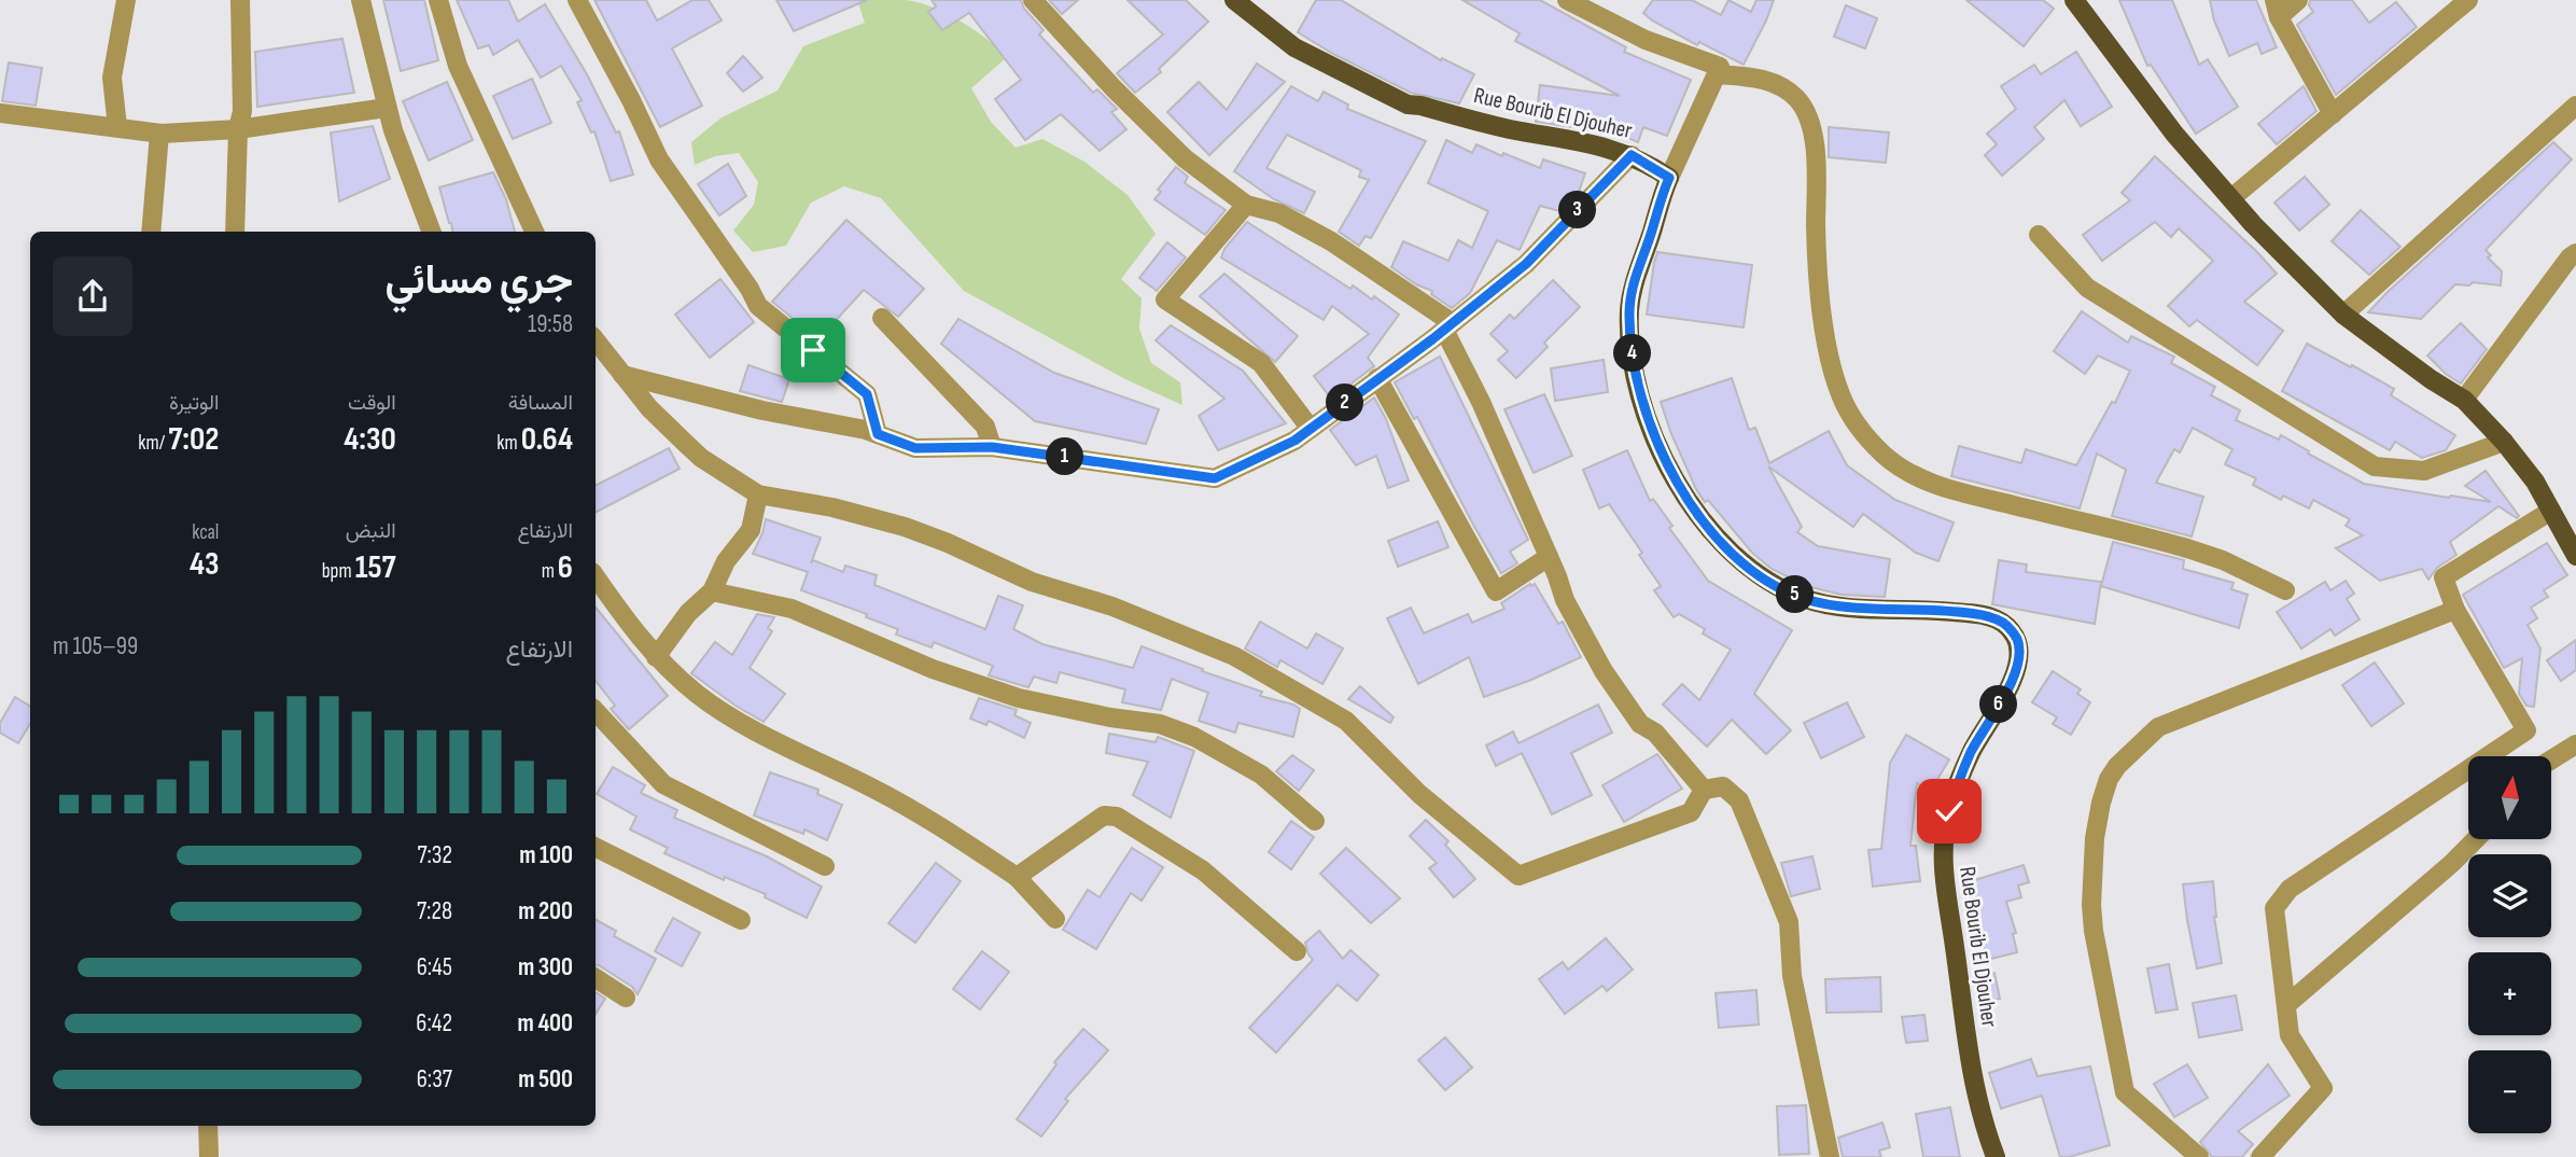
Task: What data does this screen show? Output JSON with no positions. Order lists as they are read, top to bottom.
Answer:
{
  "streets": {
    "main road": ["Rue Bourib El Djouher"]
  },
  "north": "top",
  "page": {
    "pins": [
      "3",
      "4",
      "2",
      "1",
      "5",
      "6"
    ],
    "heading": ["جري مسائي", "19:58"],
    "stats": [
      ["المسافة", "0.64 km"],
      ["الوقت", "4:30"],
      ["الوتيرة", "7:02 /km"],
      ["الارتفاع", "6 m"],
      ["النبض", "157 bpm"],
      ["kcal", "43"]
    ],
    "chart": ["الارتفاع", "99–105 m"],
    "map_buttons": ["+", "−"],
    "list": [
      {
        "name": "100 m",
        "note": "7:32"
      },
      {
        "name": "200 m",
        "note": "7:28"
      },
      {
        "name": "300 m",
        "note": "6:45"
      },
      {
        "name": "400 m",
        "note": "6:42"
      },
      {
        "name": "500 m",
        "note": "6:37"
      }
    ]
  }
}
